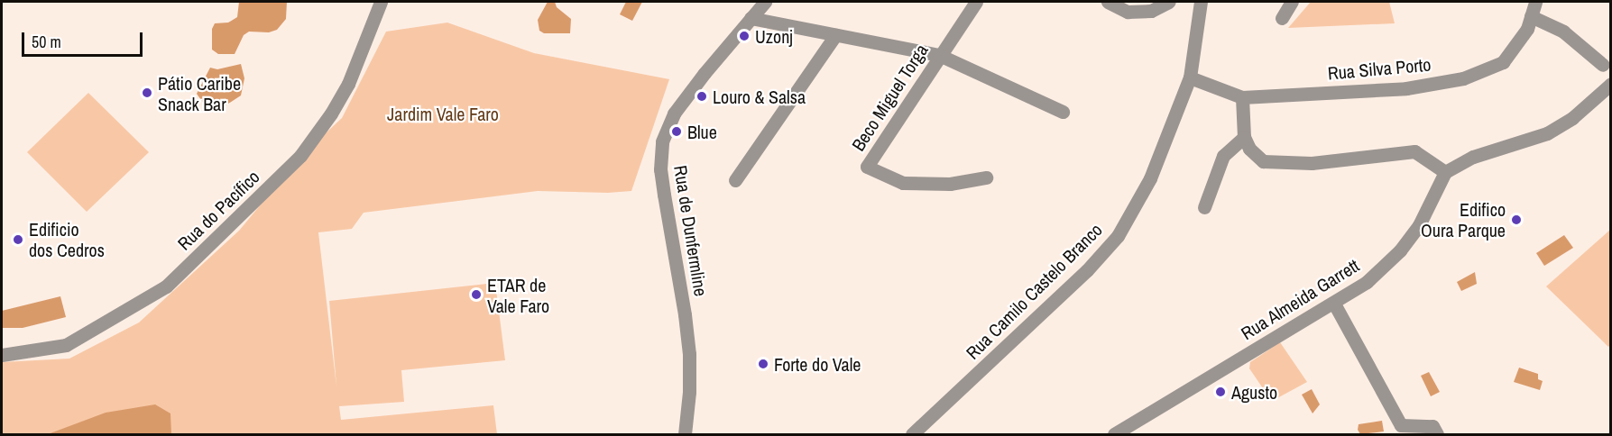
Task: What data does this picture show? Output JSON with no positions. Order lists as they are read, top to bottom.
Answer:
{
  "streets": {
    "street": [
      "Rua Silva Porto",
      "Beco Miguel Torga",
      "Rua do Pacífico",
      "Rua de Dunfermline",
      "Rua Camilo Castelo Branco",
      "Rua Almeida Garrett"
    ]
  },
  "crossings": [
    ["Rua Silva Porto", "Rua Camilo Castelo Branco"]
  ],
  "parks": ["Jardim Vale Faro"],
  "places": [
    "Uzonj",
    "Pátio Caribe Snack Bar",
    "Louro & Salsa",
    "Blue",
    "Edifico Oura Parque",
    "Edificio dos Cedros",
    "ETAR de Vale Faro",
    "Forte do Vale",
    "Agusto"
  ],
  "scale_bar": "50 m"
}
